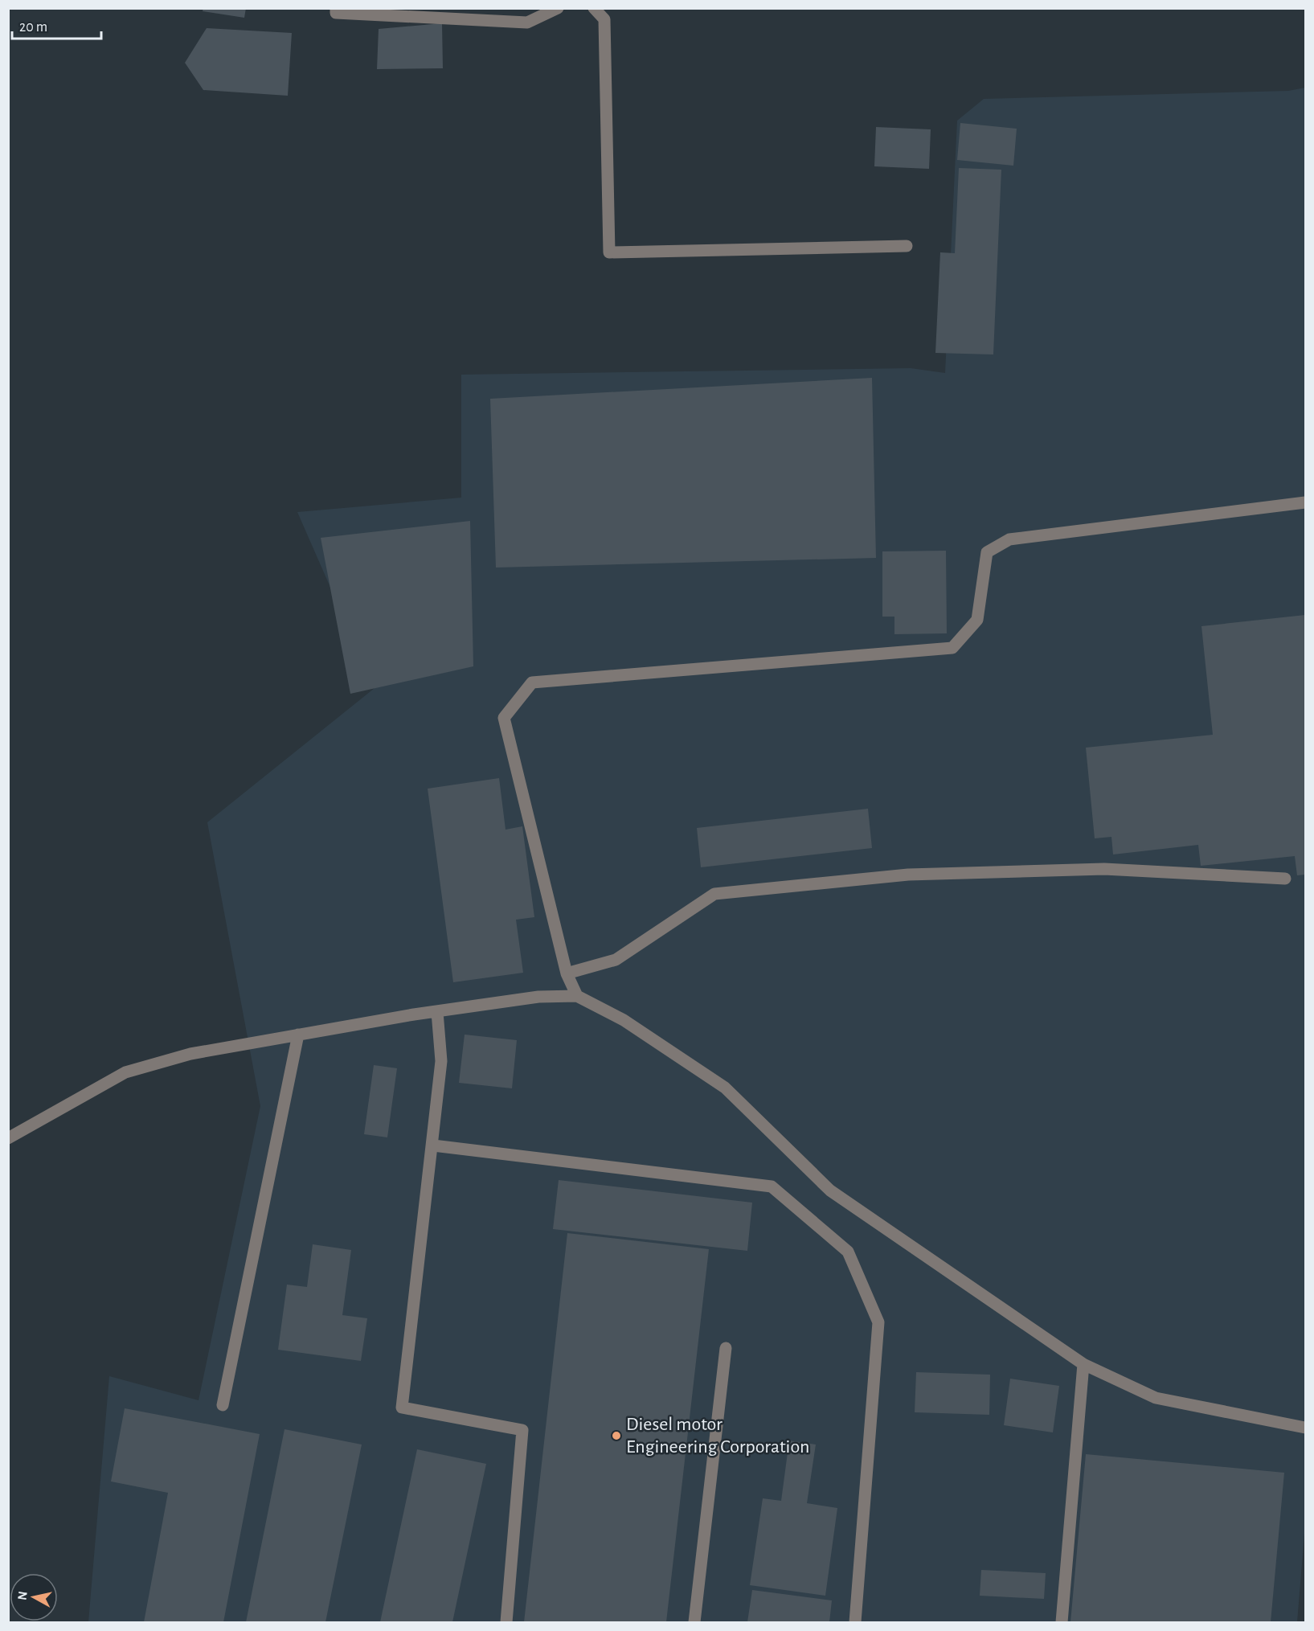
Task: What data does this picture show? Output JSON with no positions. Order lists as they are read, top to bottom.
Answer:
{
  "places": ["Diesel motor Engineering Corporation"],
  "scale_bar": "20 m",
  "north": "left"
}
